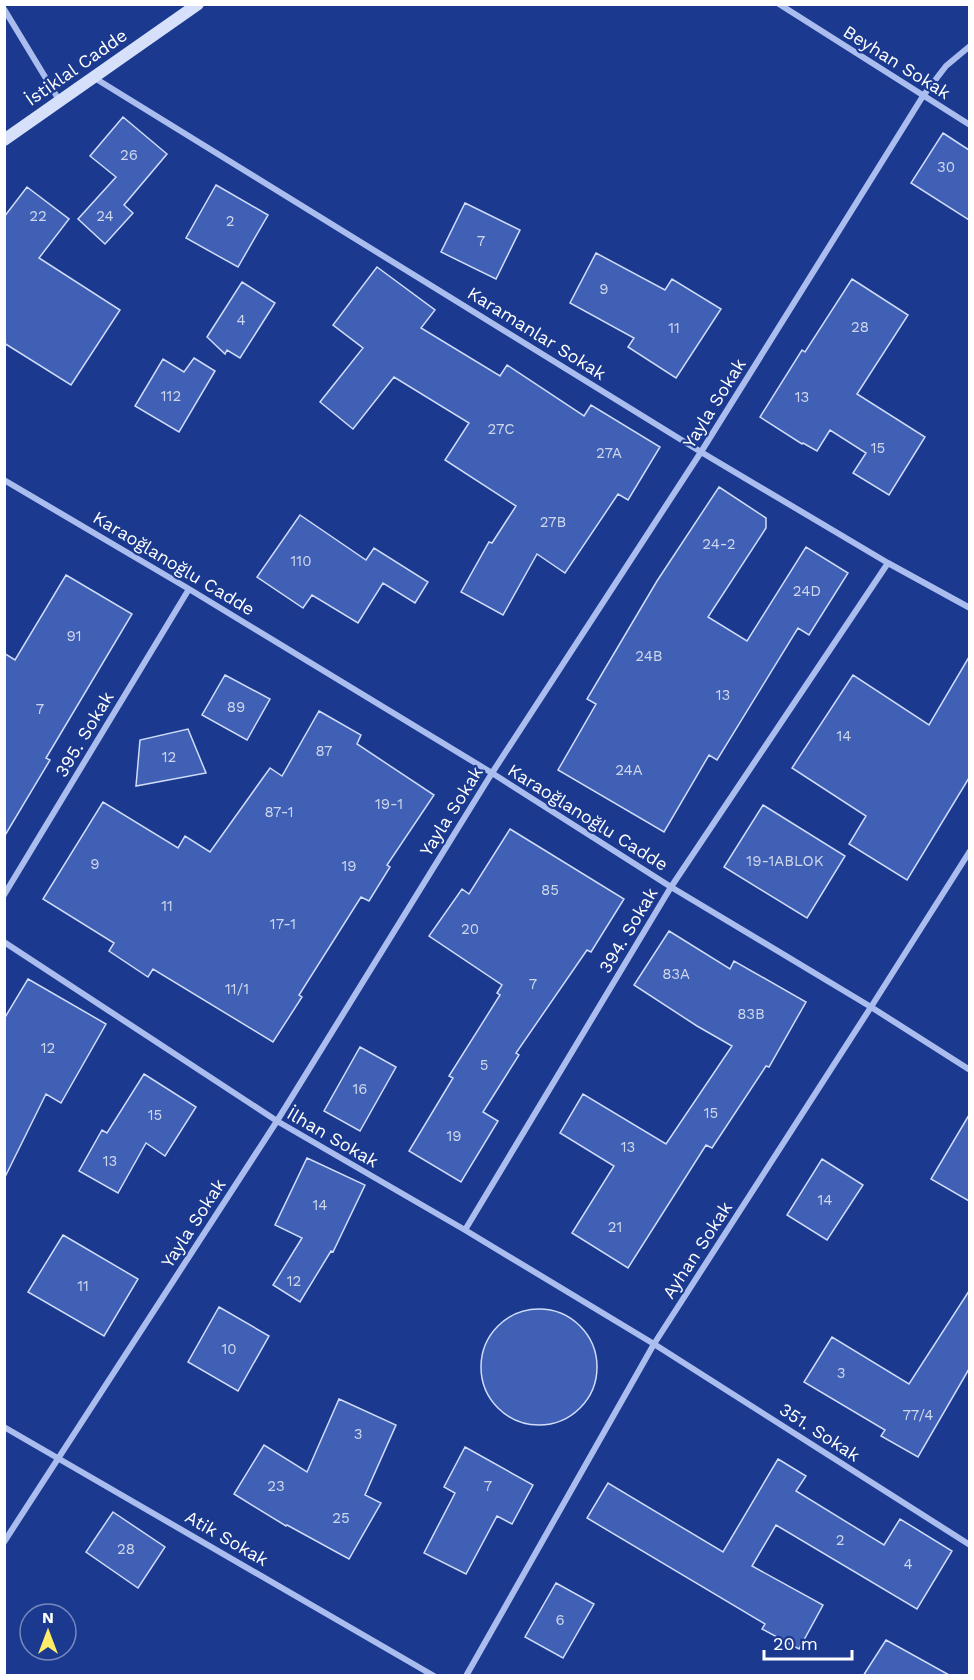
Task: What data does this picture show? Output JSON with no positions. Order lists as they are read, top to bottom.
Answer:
{
  "streets": {
    "street": [
      "Beyhan Sokak",
      "İstiklal Cadde",
      "Karamanlar Sokak",
      "Yayla Sokak",
      "Karaoğlanoğlu Cadde",
      "395. Sokak",
      "394. Sokak",
      "İlhan Sokak",
      "Ayhan Sokak",
      "351. Sokak",
      "Atik Sokak"
    ]
  },
  "crossings": [
    ["Beyhan Sokak", "Yayla Sokak"],
    ["İstiklal Cadde", "Karamanlar Sokak"],
    ["Karamanlar Sokak", "Yayla Sokak"],
    ["Karamanlar Sokak", "394. Sokak"],
    ["Yayla Sokak", "Karaoğlanoğlu Cadde"],
    ["Yayla Sokak", "İlhan Sokak"],
    ["Yayla Sokak", "Atik Sokak"],
    ["Karaoğlanoğlu Cadde", "395. Sokak"],
    ["Karaoğlanoğlu Cadde", "394. Sokak"],
    ["Karaoğlanoğlu Cadde", "Ayhan Sokak"],
    ["394. Sokak", "İlhan Sokak"],
    ["İlhan Sokak", "Ayhan Sokak"],
    ["İlhan Sokak", "351. Sokak"],
    ["Ayhan Sokak", "351. Sokak"]
  ],
  "house_numbers": [
    "26",
    "30",
    "22",
    "24",
    "2",
    "7",
    "9",
    "4",
    "28",
    "11",
    "112",
    "13",
    "27C",
    "15",
    "27A",
    "27B",
    "24-2",
    "110",
    "24D",
    "91",
    "24B",
    "13",
    "89",
    "7",
    "14",
    "87",
    "12",
    "24A",
    "19-1",
    "87-1",
    "19-1ABLOK",
    "9",
    "19",
    "85",
    "11",
    "17-1",
    "20",
    "83A",
    "7",
    "11/1",
    "83B",
    "12",
    "5",
    "16",
    "15",
    "15",
    "19",
    "13",
    "13",
    "14",
    "14",
    "21",
    "12",
    "11",
    "10",
    "3",
    "77/4",
    "3",
    "23",
    "7",
    "25",
    "2",
    "28",
    "4",
    "6"
  ],
  "scale_bar": "20 m",
  "north": "top"
}
